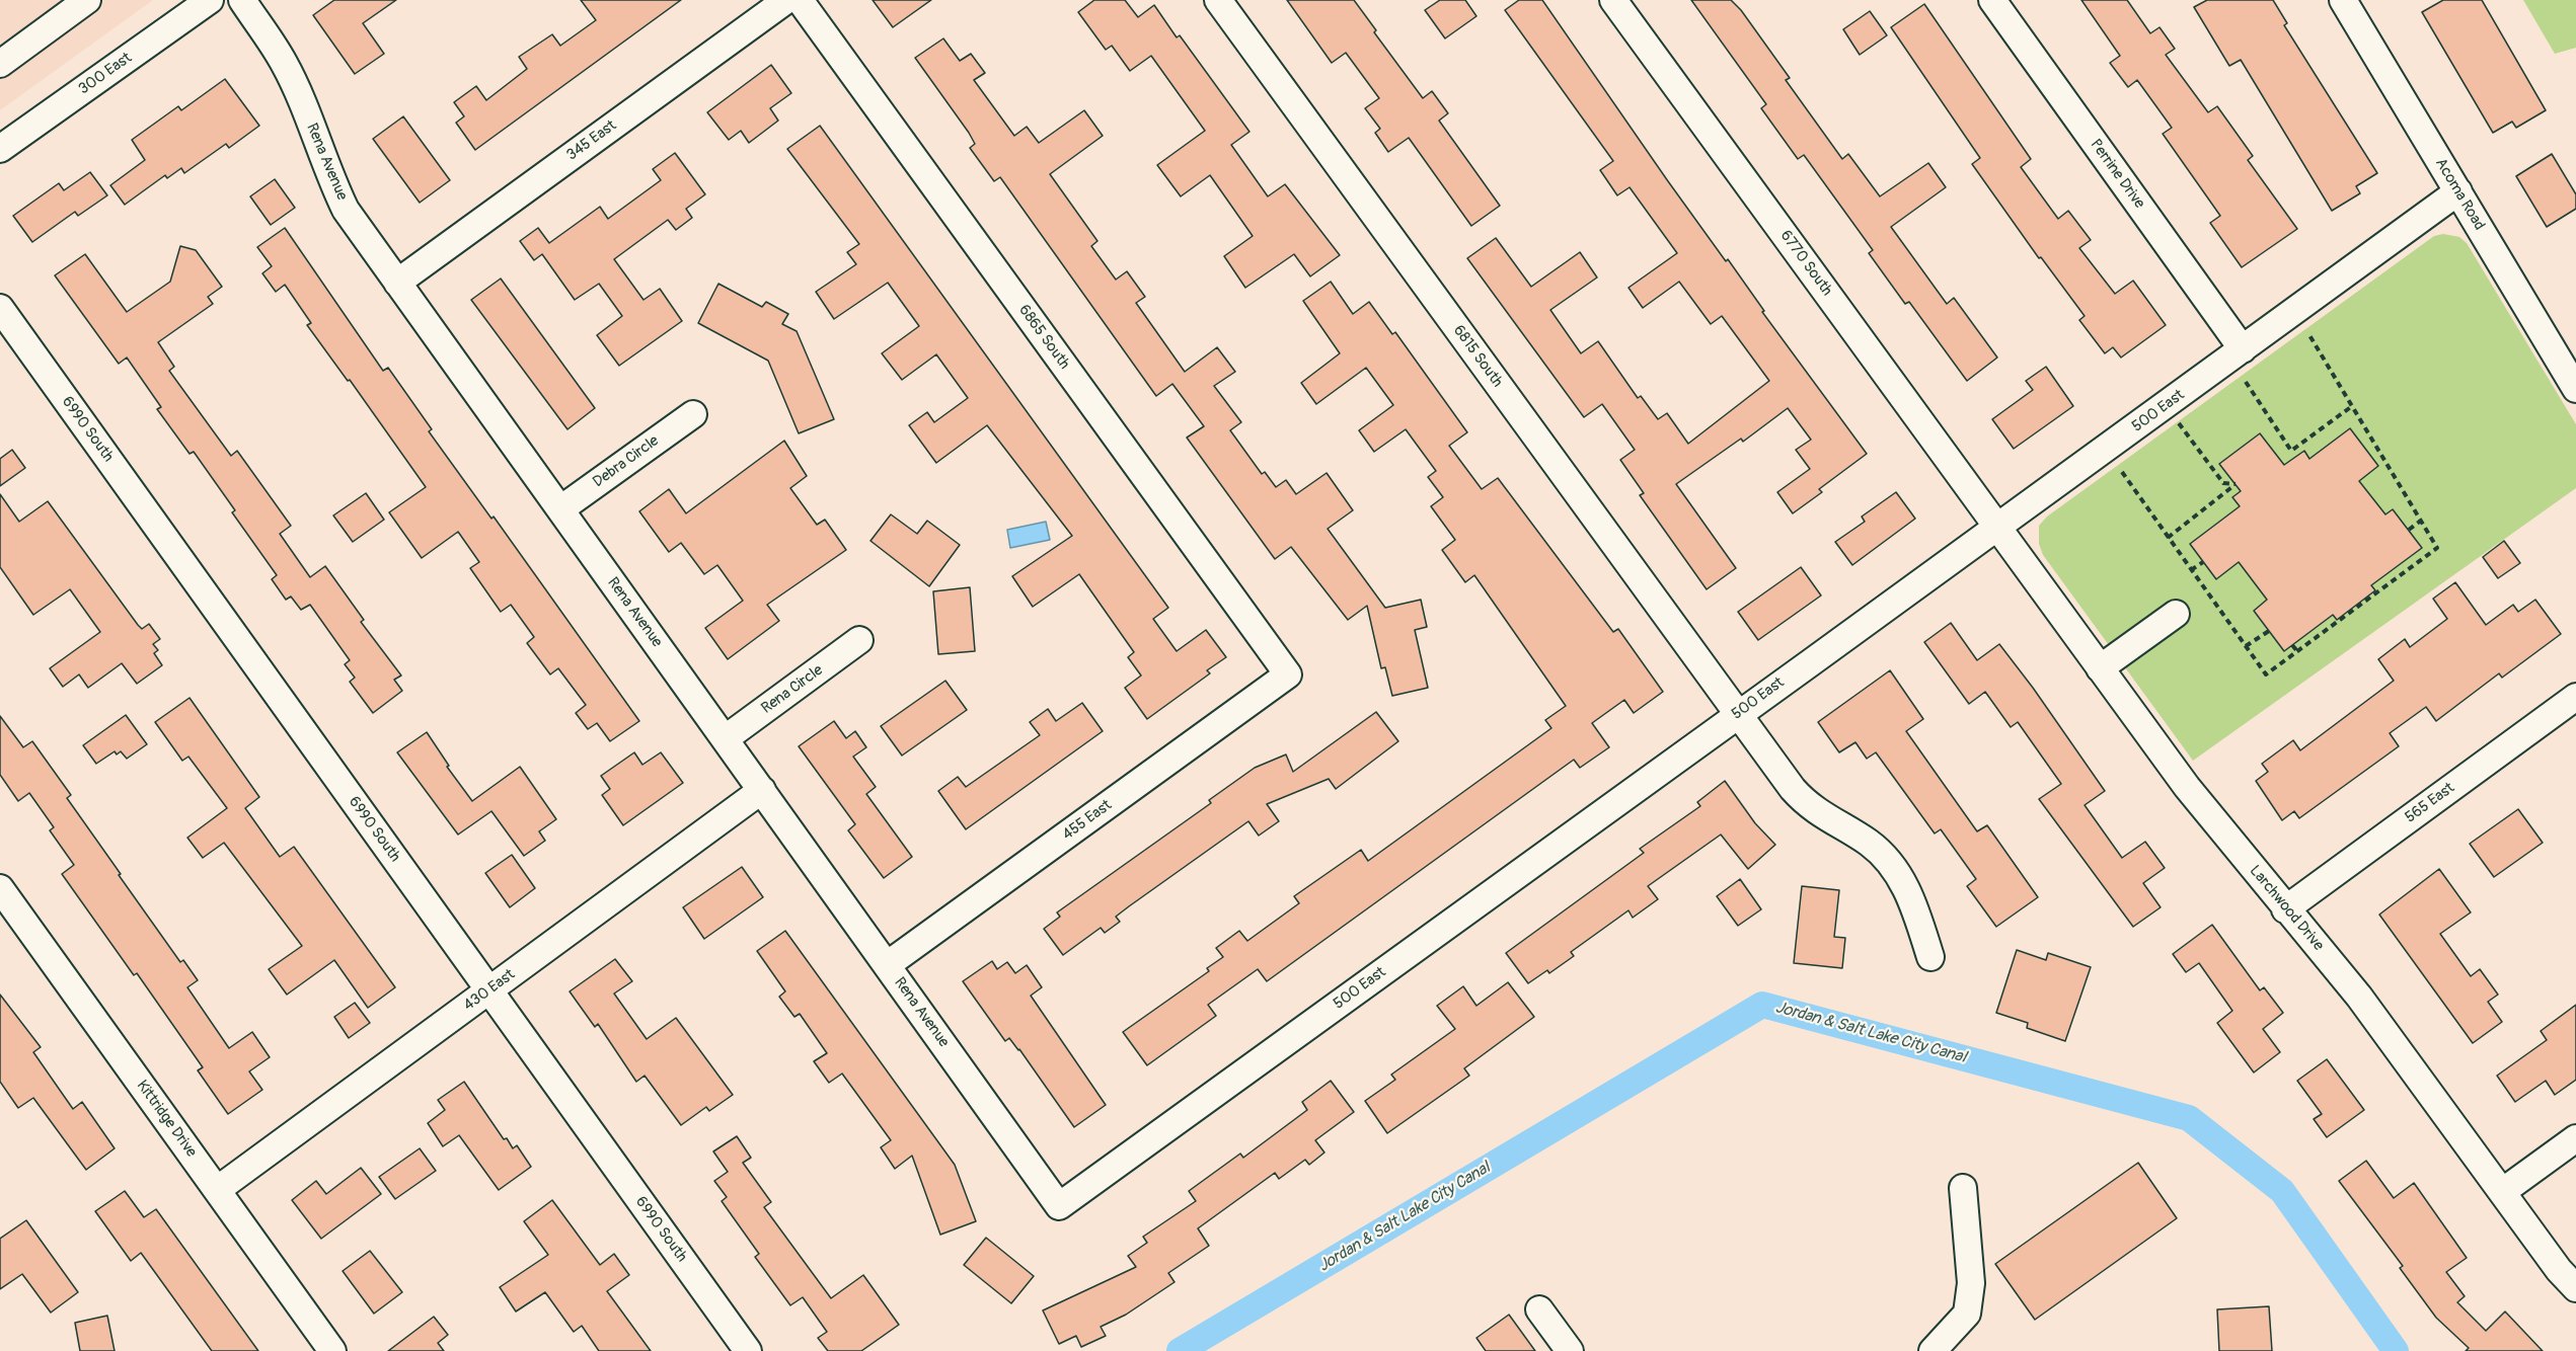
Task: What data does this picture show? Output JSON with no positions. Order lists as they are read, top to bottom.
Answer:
{
  "streets": {
    "street": [
      "300 East",
      "345 East",
      "Rena Avenue",
      "Perrine Drive",
      "Acoma Road",
      "6770 South",
      "6865 South",
      "6815 South",
      "500 East",
      "6990 South",
      "Debra Circle",
      "Rena Circle",
      "565 East",
      "455 East",
      "Larchwood Drive",
      "430 East",
      "Kittridge Drive"
    ]
  },
  "crossings": [
    ["345 East", "Rena Avenue"],
    ["Rena Avenue", "500 East"],
    ["Rena Avenue", "Debra Circle"],
    ["Rena Avenue", "Rena Circle"],
    ["Rena Avenue", "455 East"],
    ["Rena Avenue", "430 East"],
    ["Perrine Drive", "500 East"],
    ["Acoma Road", "500 East"],
    ["6770 South", "500 East"],
    ["6770 South", "Larchwood Drive"],
    ["6865 South", "455 East"],
    ["6815 South", "500 East"],
    ["500 East", "Larchwood Drive"],
    ["6990 South", "430 East"],
    ["565 East", "Larchwood Drive"],
    ["430 East", "Kittridge Drive"]
  ],
  "water": ["Jordan & Salt Lake City Canal"]
}
